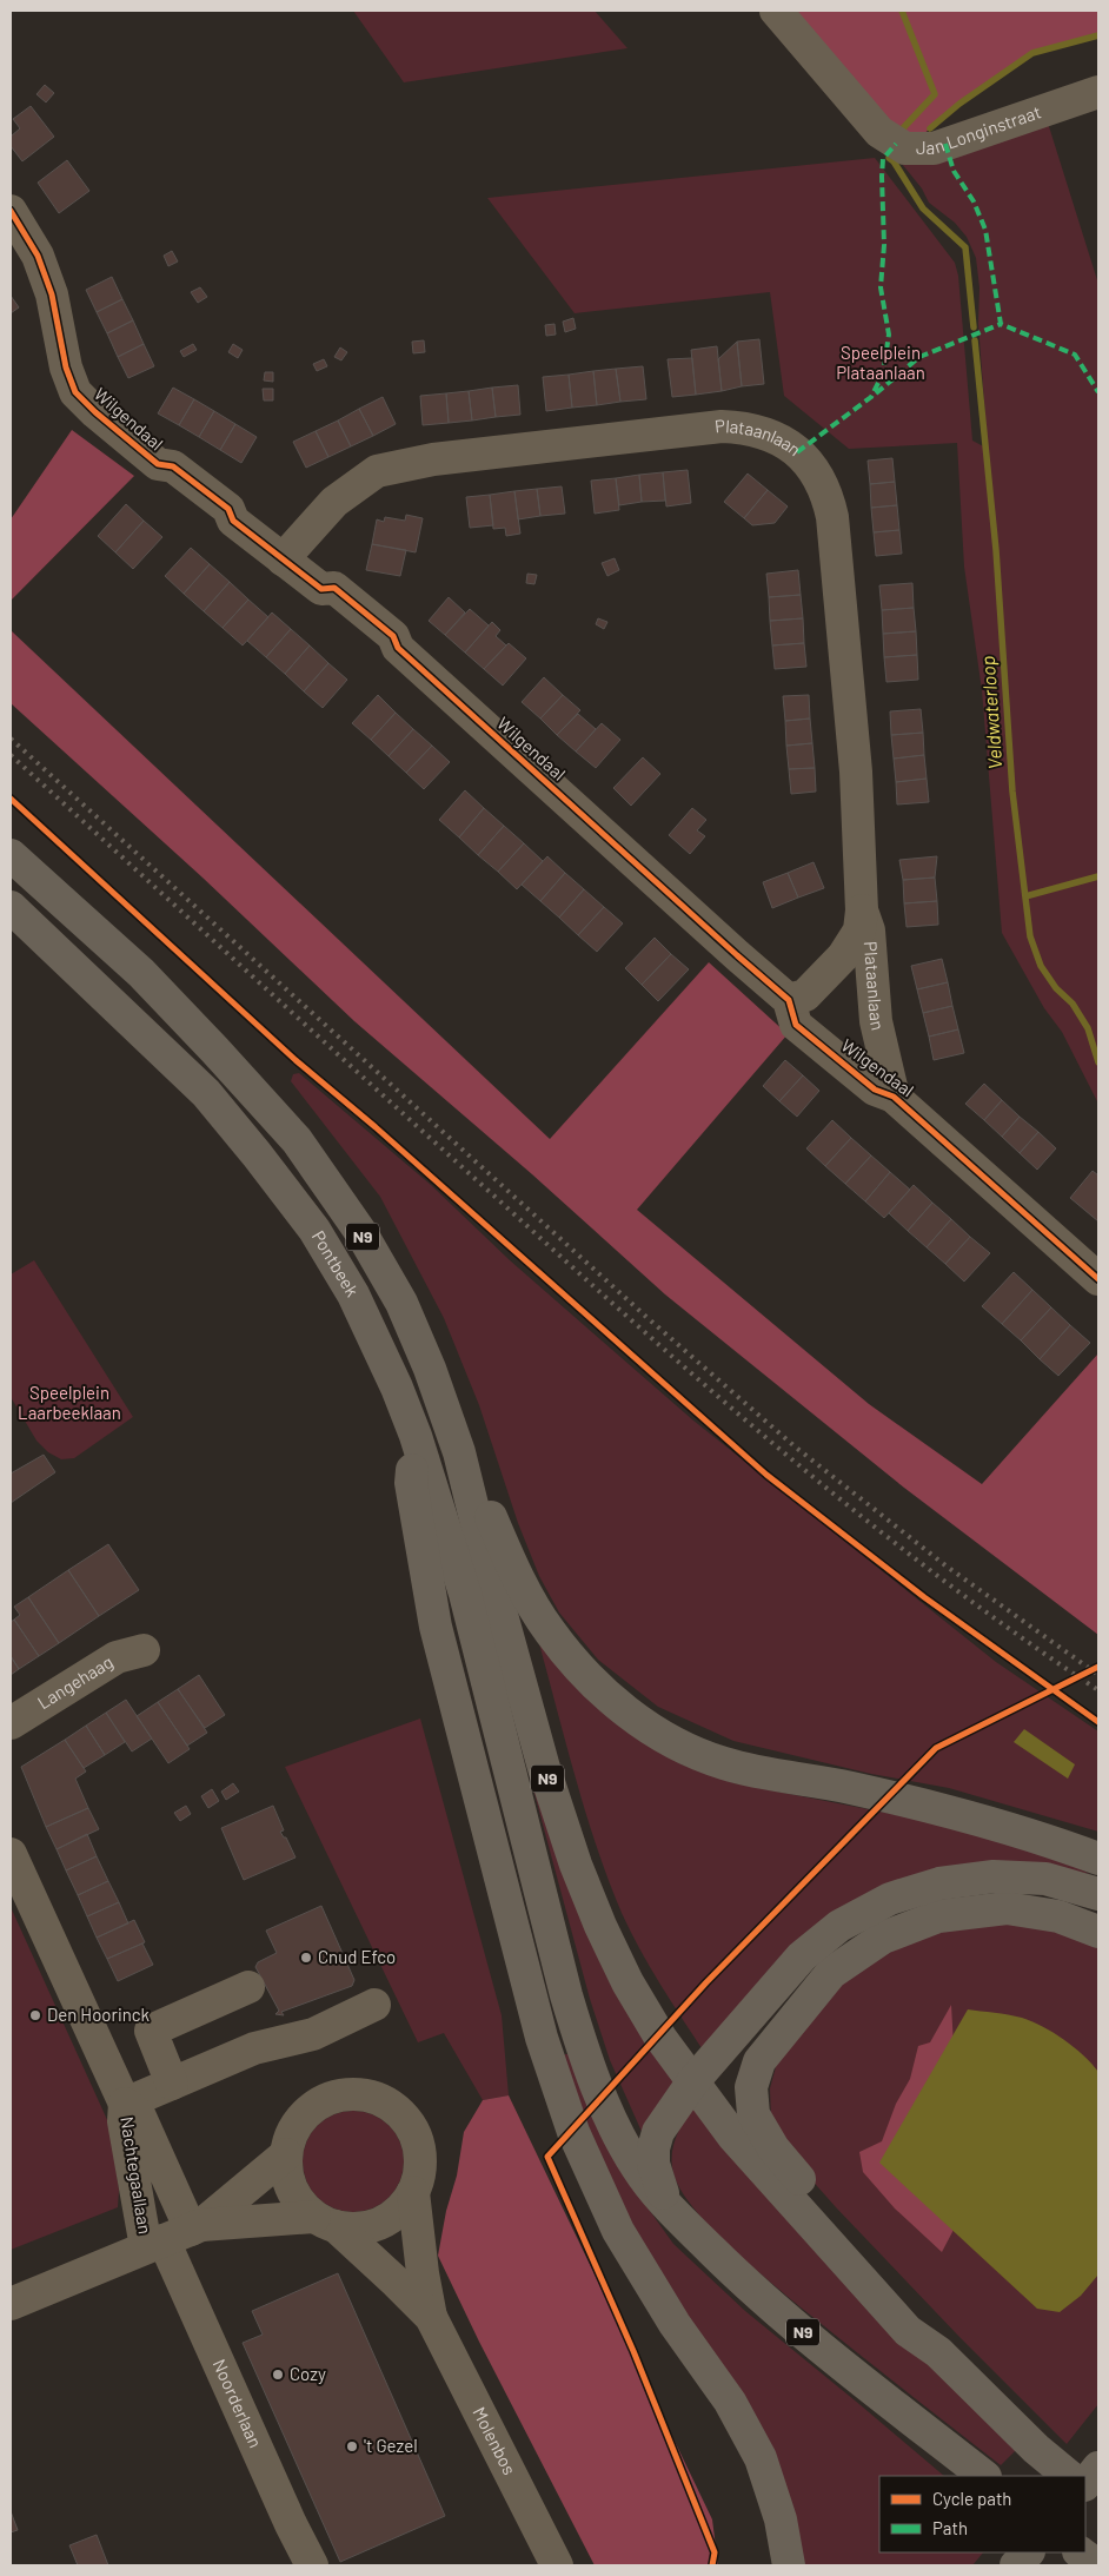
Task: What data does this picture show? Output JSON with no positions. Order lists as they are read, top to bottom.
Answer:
{
  "streets": {
    "highway": ["N9", "Pontbeek"],
    "street": [
      "Jan Longinstraat",
      "Wilgendaal",
      "Plataanlaan",
      "Langehaag",
      "Nachtegaallaan",
      "Noorderlaan",
      "Molenbos"
    ]
  },
  "crossings": [
    ["Wilgendaal", "Plataanlaan"],
    ["N9", "Pontbeek"],
    ["Nachtegaallaan", "Noorderlaan"],
    ["Nachtegaallaan", "Molenbos"],
    ["Noorderlaan", "Molenbos"]
  ],
  "water": ["Veldwaterloop"],
  "parks": ["Speelplein Plataanlaan", "Speelplein Laarbeeklaan"],
  "places": [
    "Cnud Efco",
    "Den Hoorinck",
    "Cozy",
    "'t Gezel"
  ],
  "legend": ["Cycle path", "Path"]
}
